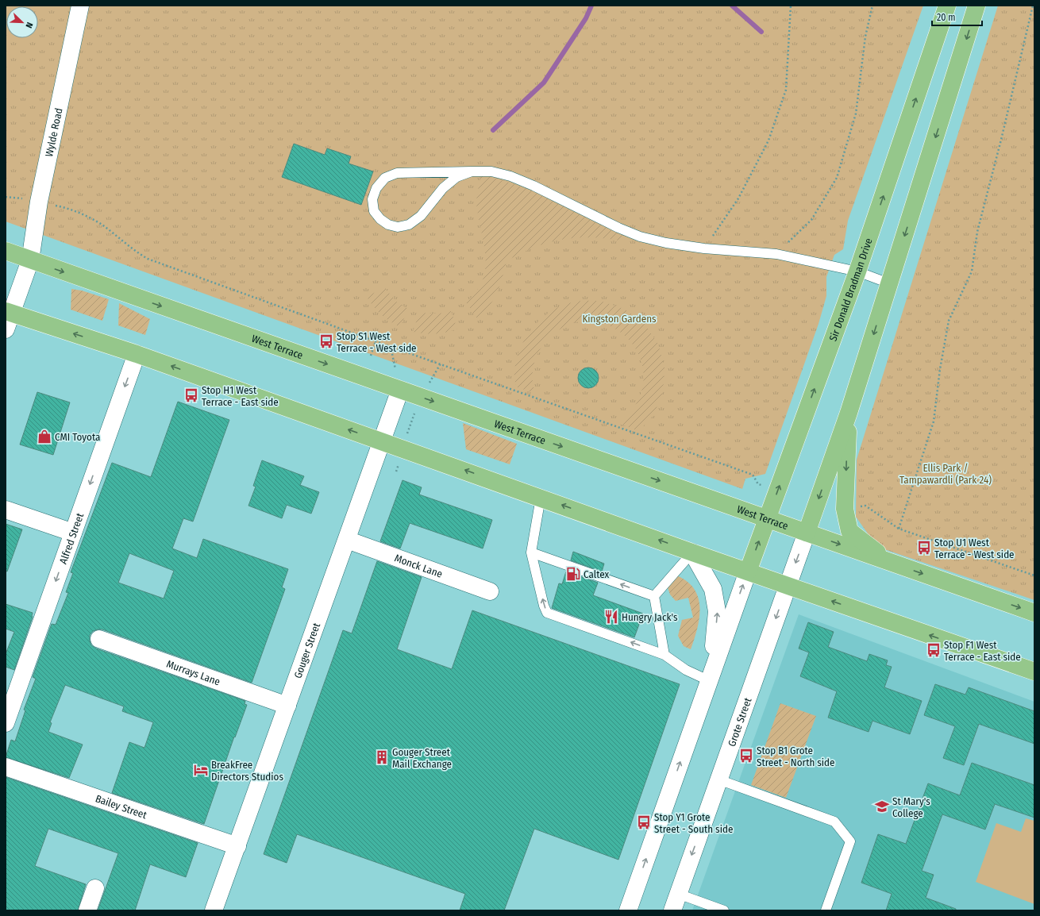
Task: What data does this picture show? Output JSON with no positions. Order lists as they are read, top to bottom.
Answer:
{
  "streets": {
    "main road": ["Sir Donald Bradman Drive", "West Terrace"],
    "street": [
      "Wylde Road",
      "Alfred Street",
      "Monck Lane",
      "Gouger Street",
      "Murrays Lane",
      "Grote Street",
      "Bailey Street"
    ]
  },
  "crossings": [
    ["Wylde Road", "West Terrace"],
    ["Sir Donald Bradman Drive", "West Terrace"],
    ["West Terrace", "Gouger Street"],
    ["West Terrace", "Grote Street"],
    ["Monck Lane", "Gouger Street"],
    ["Gouger Street", "Murrays Lane"],
    ["Gouger Street", "Bailey Street"]
  ],
  "one_way": ["Alfred Street"],
  "parks": ["Kingston Gardens", "Ellis Park / Tampawardli (Park 24)"],
  "places": {
    "bus stop": [
      "Stop S1 West Terrace - West side",
      "Stop H1 West Terrace - East side",
      "Stop U1 West Terrace - West side",
      "Stop F1 West Terrace - East side",
      "Stop B1 Grote Street - North side",
      "Stop Y1 Grote Street - South side"
    ],
    "shop": ["CMI Toyota"],
    "fuel station": ["Caltex"],
    "restaurant": ["Hungry Jack's"],
    "building": ["Gouger Street Mail Exchange"],
    "hotel": ["BreakFree Directors Studios"],
    "school or university": ["St Mary's College"]
  },
  "scale_bar": "20 m",
  "north": "bottom right"
}
